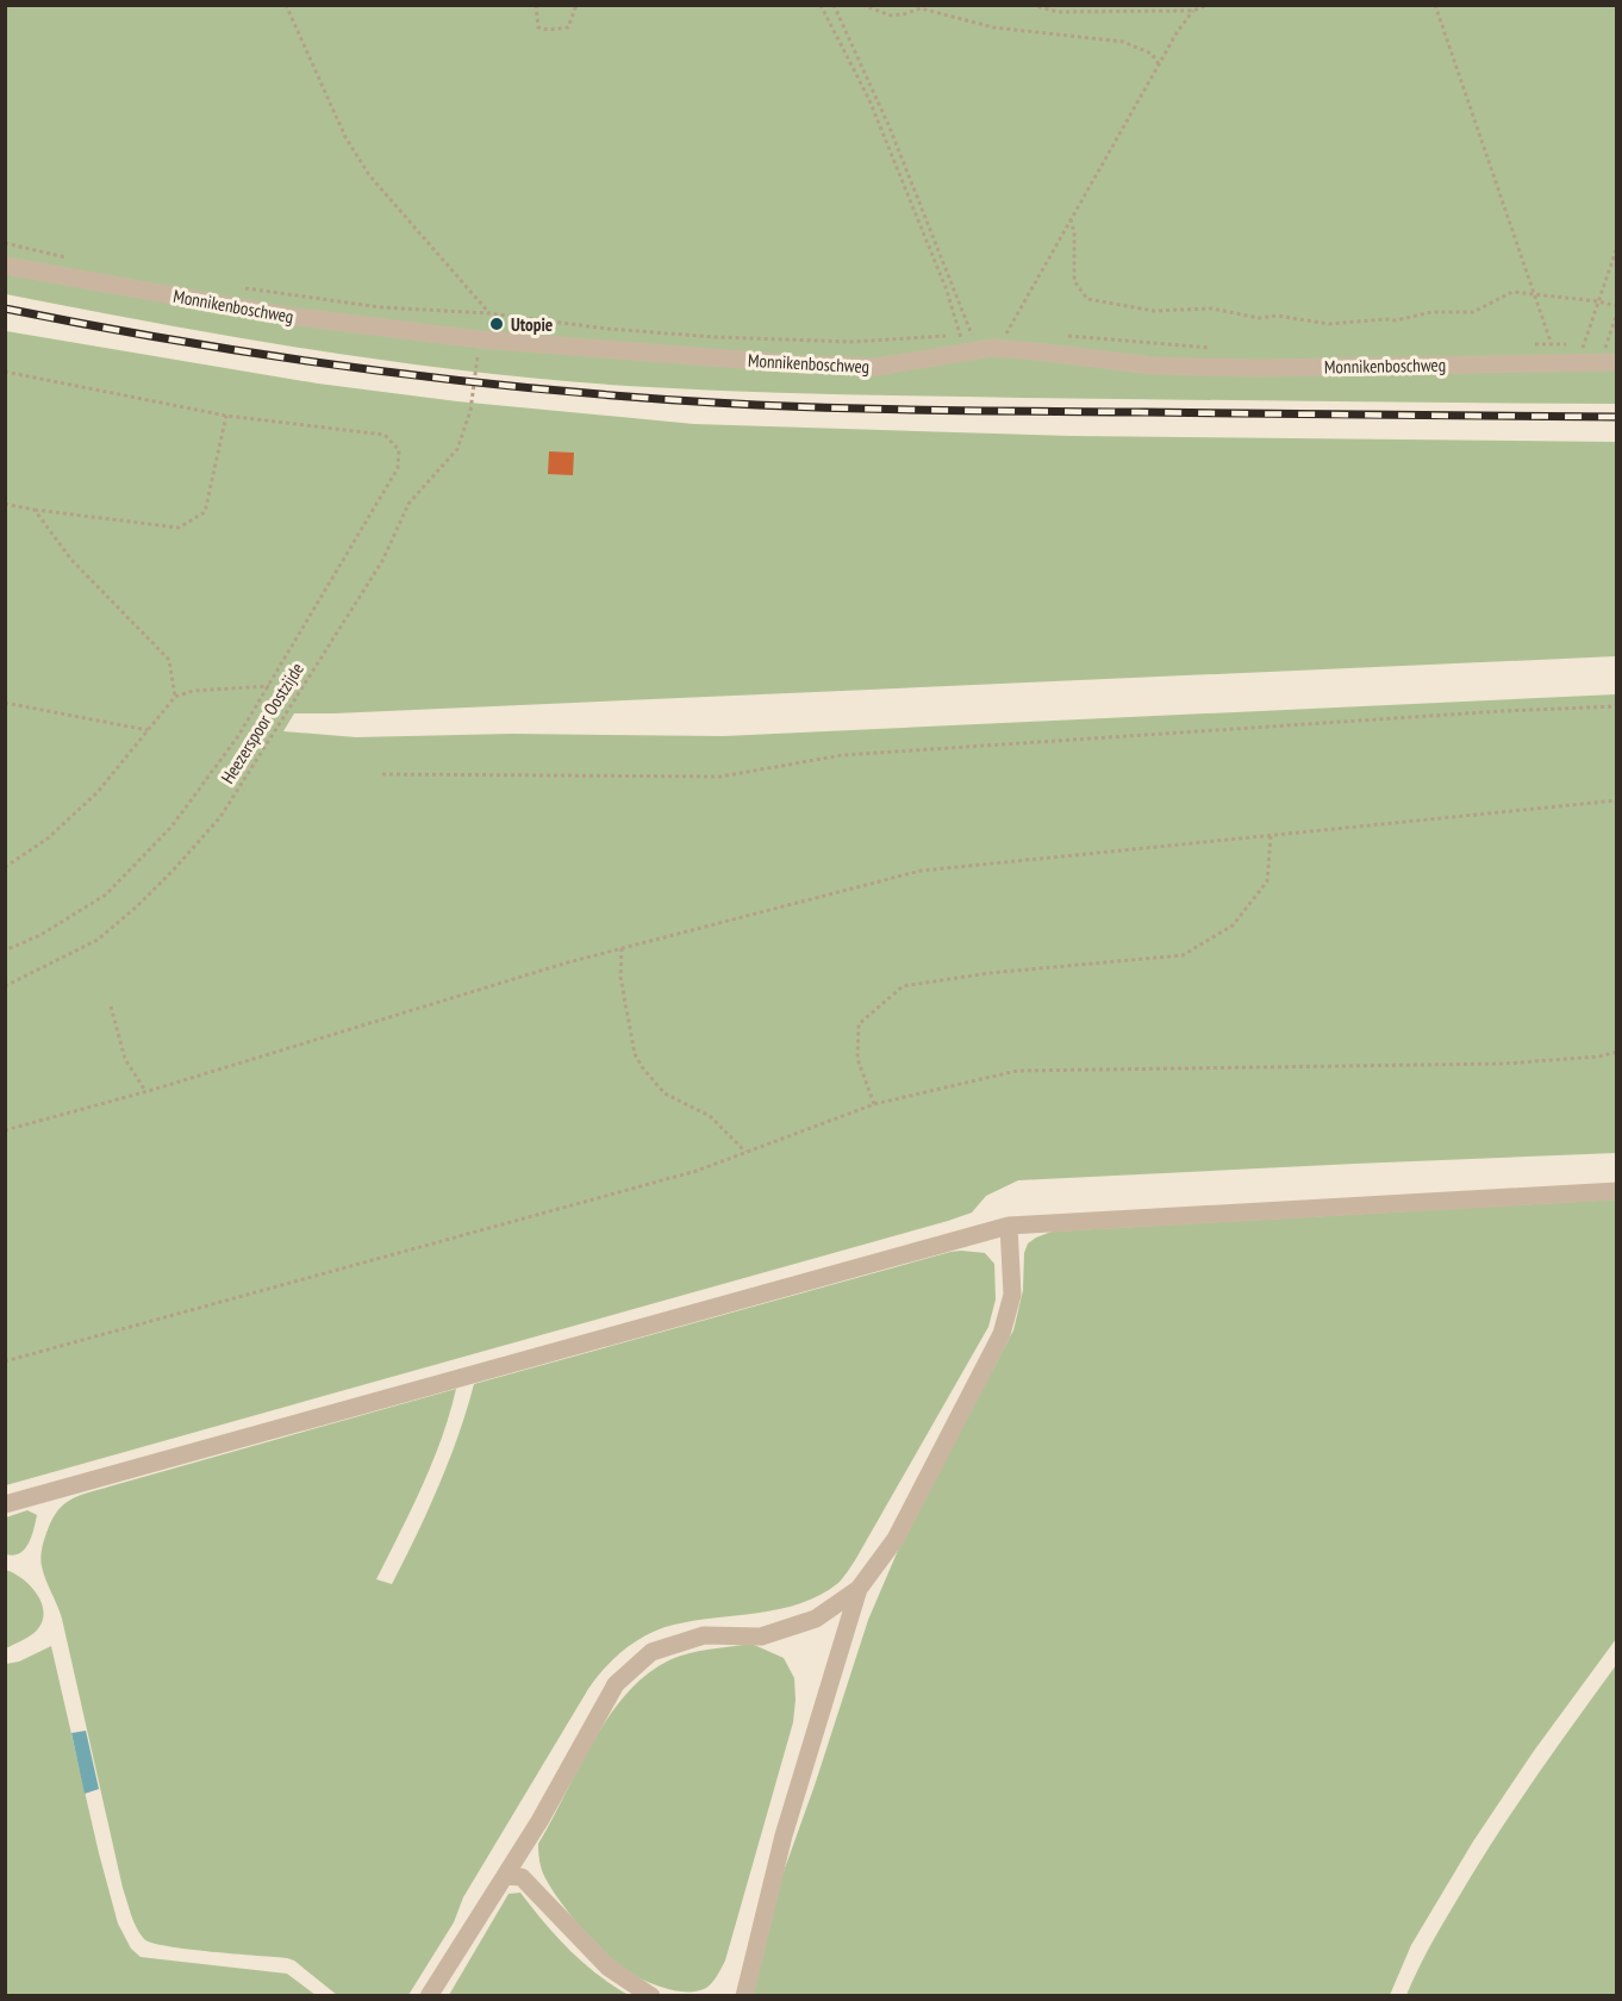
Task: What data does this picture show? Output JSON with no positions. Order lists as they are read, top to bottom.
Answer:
{
  "streets": {
    "street": ["Monnikenboschweg"],
    "path": ["Heezerspoor Oostzijde"]
  },
  "crossings": [
    ["Monnikenboschweg", "Heezerspoor Oostzijde"]
  ],
  "places": ["Utopie"]
}
